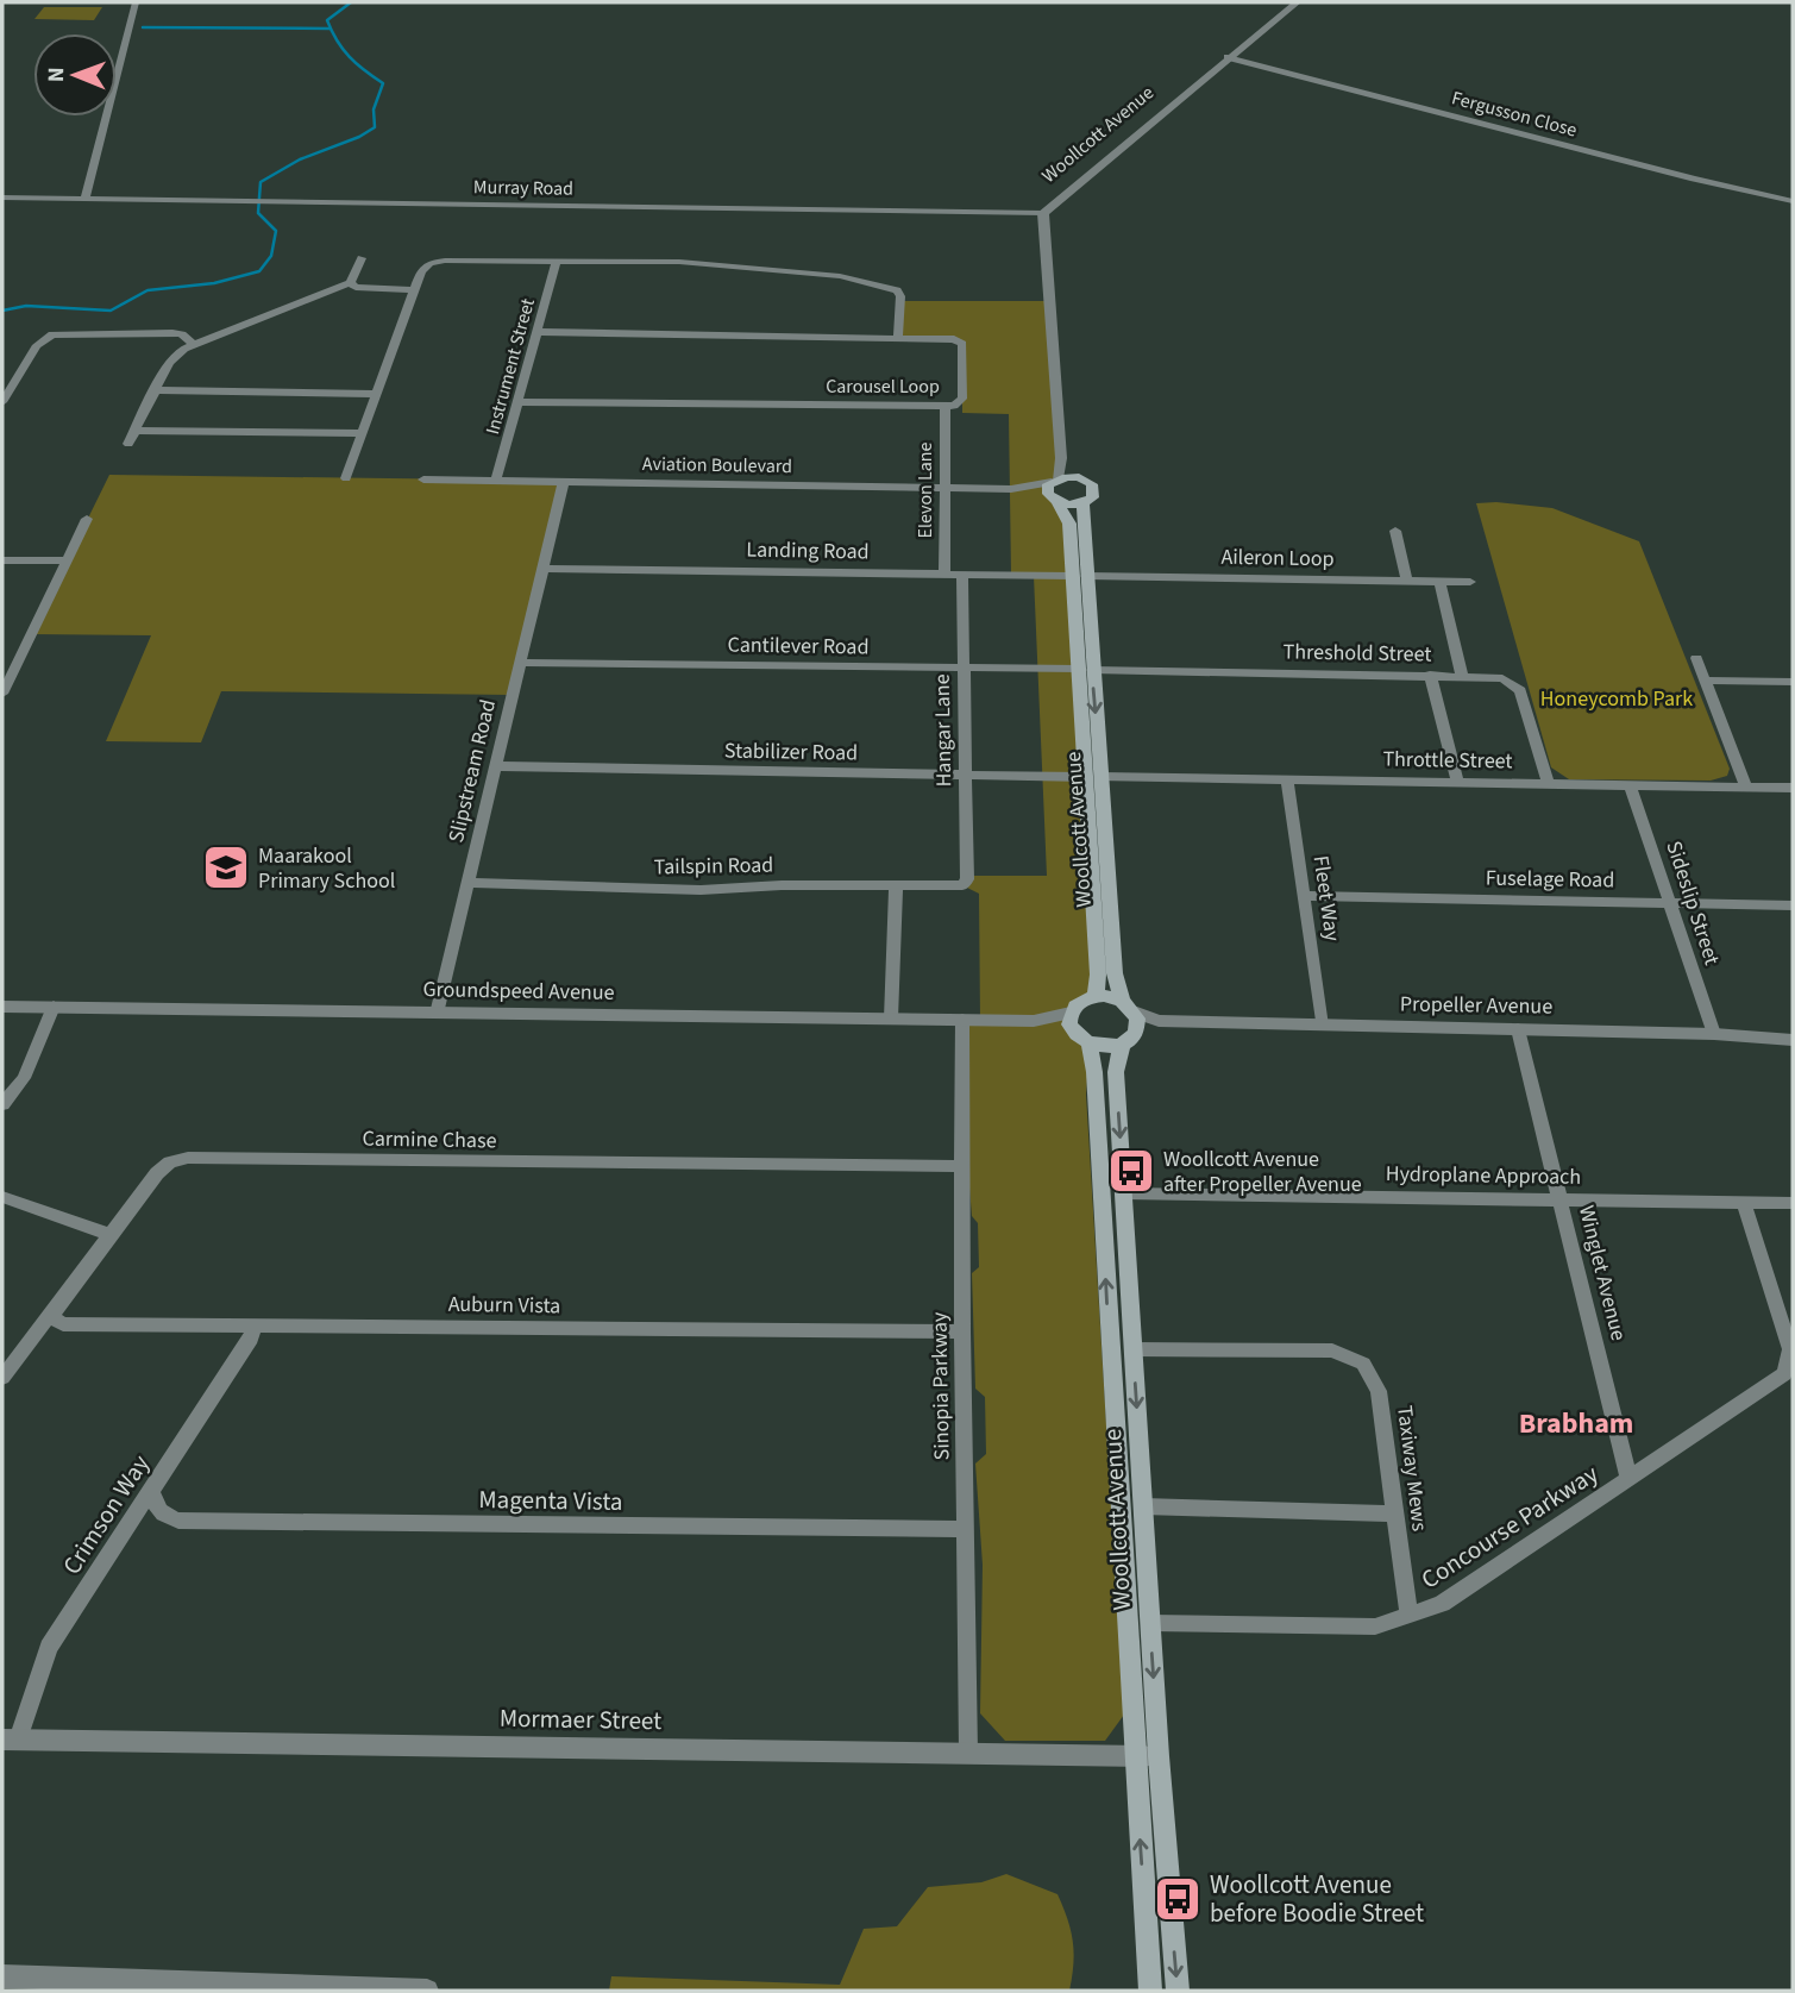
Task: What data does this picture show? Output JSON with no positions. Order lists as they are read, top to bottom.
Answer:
{
  "streets": {
    "main road": ["Woollcott Avenue"],
    "street": [
      "Fergusson Close",
      "Murray Road",
      "Instrument Street",
      "Carousel Loop",
      "Aviation Boulevard",
      "Elevon Lane",
      "Landing Road",
      "Aileron Loop",
      "Cantilever Road",
      "Threshold Street",
      "Hangar Lane",
      "Stabilizer Road",
      "Throttle Street",
      "Slipstream Road",
      "Tailspin Road",
      "Fuselage Road",
      "Fleet Way",
      "Sideslip Street",
      "Groundspeed Avenue",
      "Propeller Avenue",
      "Carmine Chase",
      "Hydroplane Approach",
      "Winglet Avenue",
      "Auburn Vista",
      "Sinopia Parkway",
      "Taxiway Mews",
      "Magenta Vista",
      "Crimson Way",
      "Concourse Parkway",
      "Mormaer Street"
    ]
  },
  "crossings": [
    ["Fergusson Close", "Woollcott Avenue"],
    ["Woollcott Avenue", "Murray Road"],
    ["Woollcott Avenue", "Aviation Boulevard"],
    ["Woollcott Avenue", "Landing Road"],
    ["Woollcott Avenue", "Aileron Loop"],
    ["Woollcott Avenue", "Cantilever Road"],
    ["Woollcott Avenue", "Threshold Street"],
    ["Woollcott Avenue", "Stabilizer Road"],
    ["Woollcott Avenue", "Throttle Street"],
    ["Woollcott Avenue", "Groundspeed Avenue"],
    ["Woollcott Avenue", "Propeller Avenue"],
    ["Woollcott Avenue", "Hydroplane Approach"],
    ["Woollcott Avenue", "Taxiway Mews"],
    ["Woollcott Avenue", "Concourse Parkway"],
    ["Woollcott Avenue", "Mormaer Street"],
    ["Instrument Street", "Carousel Loop"],
    ["Instrument Street", "Aviation Boulevard"],
    ["Carousel Loop", "Elevon Lane"],
    ["Aviation Boulevard", "Elevon Lane"],
    ["Aviation Boulevard", "Slipstream Road"],
    ["Elevon Lane", "Landing Road"],
    ["Landing Road", "Aileron Loop"],
    ["Landing Road", "Hangar Lane"],
    ["Landing Road", "Slipstream Road"],
    ["Cantilever Road", "Threshold Street"],
    ["Cantilever Road", "Hangar Lane"],
    ["Cantilever Road", "Slipstream Road"],
    ["Threshold Street", "Throttle Street"],
    ["Hangar Lane", "Stabilizer Road"],
    ["Hangar Lane", "Tailspin Road"],
    ["Stabilizer Road", "Throttle Street"],
    ["Stabilizer Road", "Slipstream Road"],
    ["Throttle Street", "Fleet Way"],
    ["Throttle Street", "Sideslip Street"],
    ["Slipstream Road", "Tailspin Road"],
    ["Slipstream Road", "Groundspeed Avenue"],
    ["Fuselage Road", "Fleet Way"],
    ["Fuselage Road", "Sideslip Street"],
    ["Fleet Way", "Propeller Avenue"],
    ["Sideslip Street", "Propeller Avenue"],
    ["Groundspeed Avenue", "Propeller Avenue"],
    ["Groundspeed Avenue", "Sinopia Parkway"],
    ["Propeller Avenue", "Winglet Avenue"],
    ["Carmine Chase", "Auburn Vista"],
    ["Carmine Chase", "Sinopia Parkway"],
    ["Hydroplane Approach", "Winglet Avenue"],
    ["Hydroplane Approach", "Concourse Parkway"],
    ["Winglet Avenue", "Concourse Parkway"],
    ["Auburn Vista", "Sinopia Parkway"],
    ["Auburn Vista", "Crimson Way"],
    ["Sinopia Parkway", "Magenta Vista"],
    ["Sinopia Parkway", "Mormaer Street"],
    ["Taxiway Mews", "Concourse Parkway"],
    ["Magenta Vista", "Crimson Way"],
    ["Crimson Way", "Mormaer Street"]
  ],
  "districts": ["Brabham"],
  "parks": ["Honeycomb Park"],
  "places": {
    "school or university": ["Maarakool Primary School"],
    "bus stop": ["Woollcott Avenue after Propeller Avenue", "Woollcott Avenue before Boodie Street"]
  },
  "north": "left"
}
